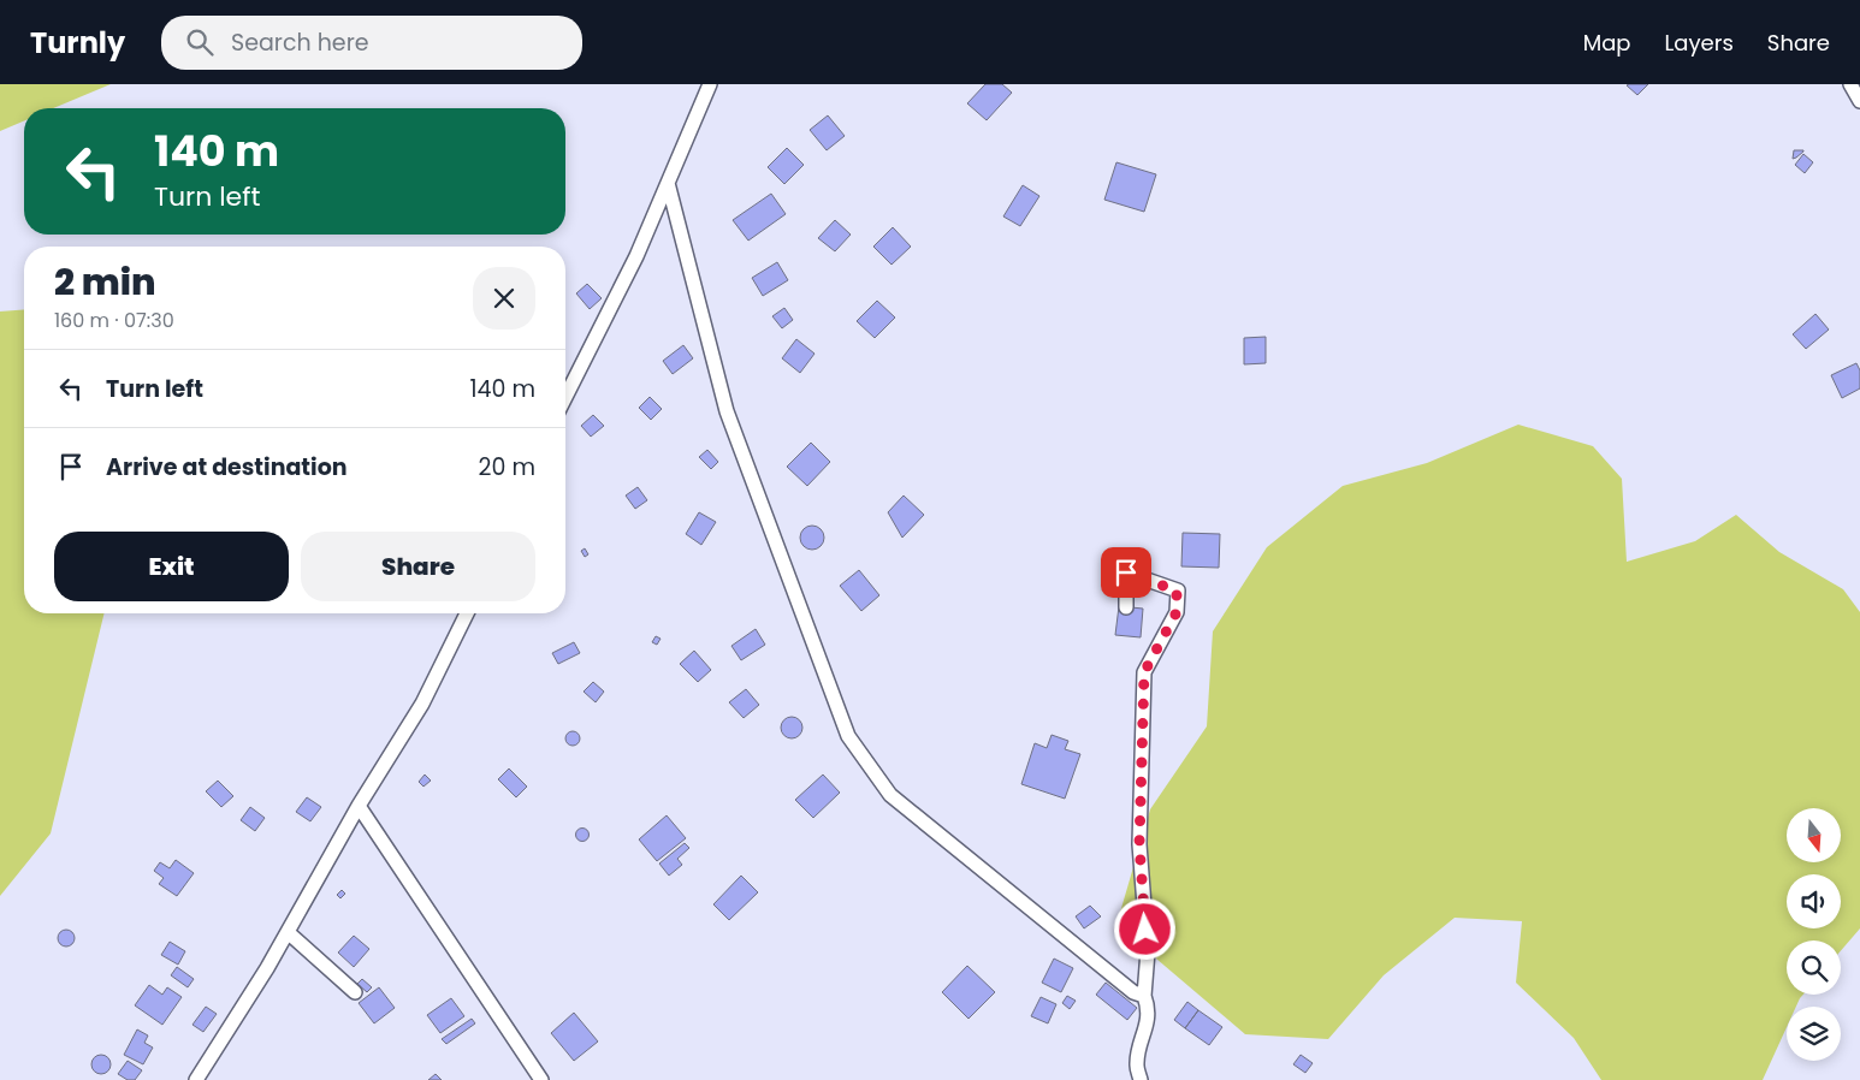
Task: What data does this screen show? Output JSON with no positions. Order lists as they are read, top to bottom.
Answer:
{
  "north": "bottom",
  "page": {
    "header": "Turnly",
    "search": "Search here",
    "nav": ["Map", "Layers", "Share"],
    "turn": ["140 m", "Turn left"],
    "heading": ["2 min", "160 m · 07:30"],
    "list": [
      {
        "name": "Turn left",
        "value": "140 m"
      },
      {
        "name": "Arrive at destination",
        "value": "20 m"
      }
    ],
    "buttons": ["Exit", "Share"]
  }
}
